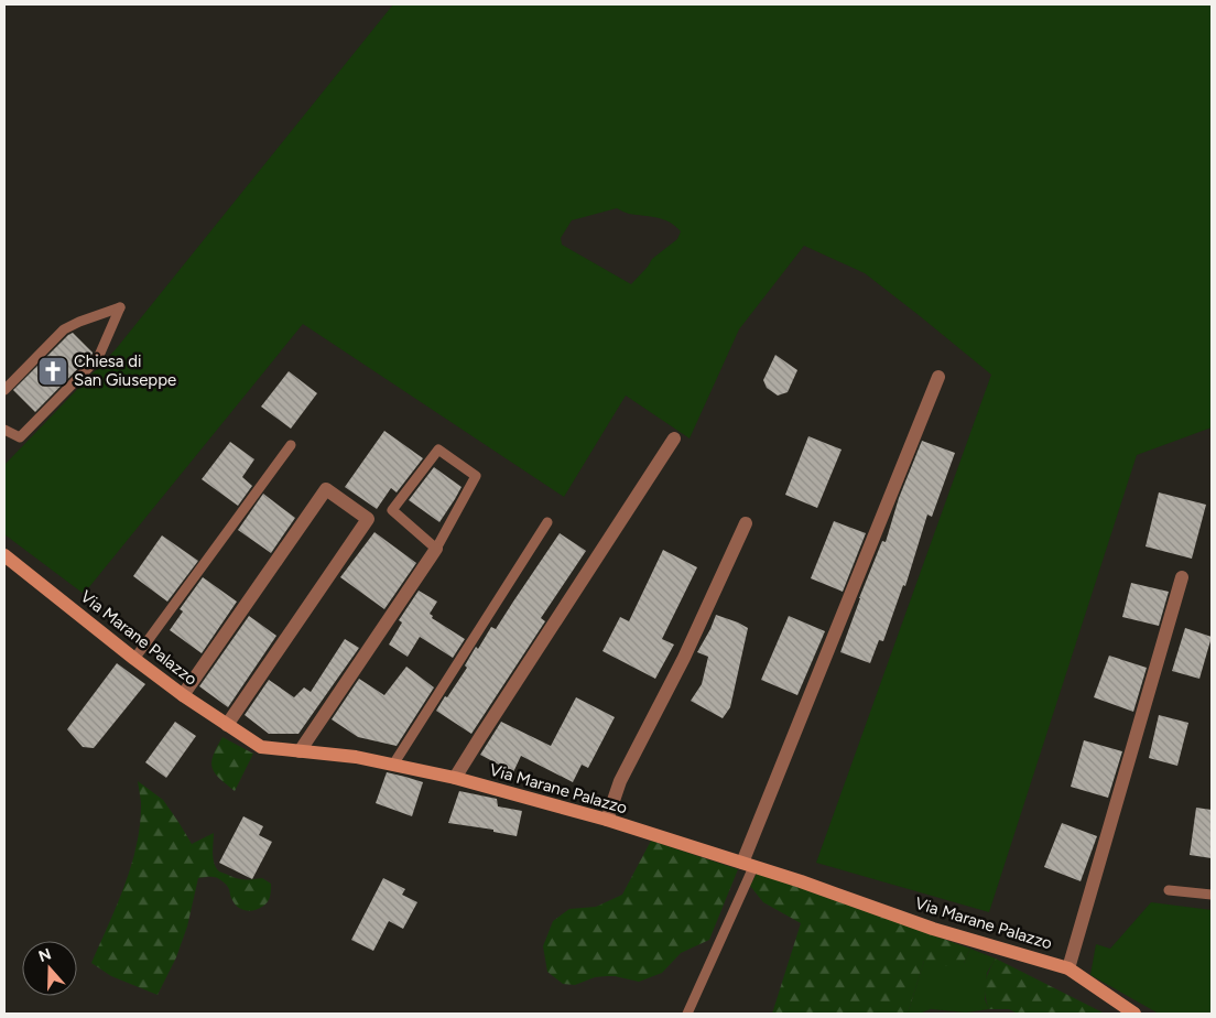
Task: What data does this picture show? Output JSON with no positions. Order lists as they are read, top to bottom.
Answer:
{
  "streets": {
    "main road": ["Via Marane Palazzo"]
  },
  "places": {
    "church": ["Chiesa di San Giuseppe"]
  },
  "north": "top"
}
